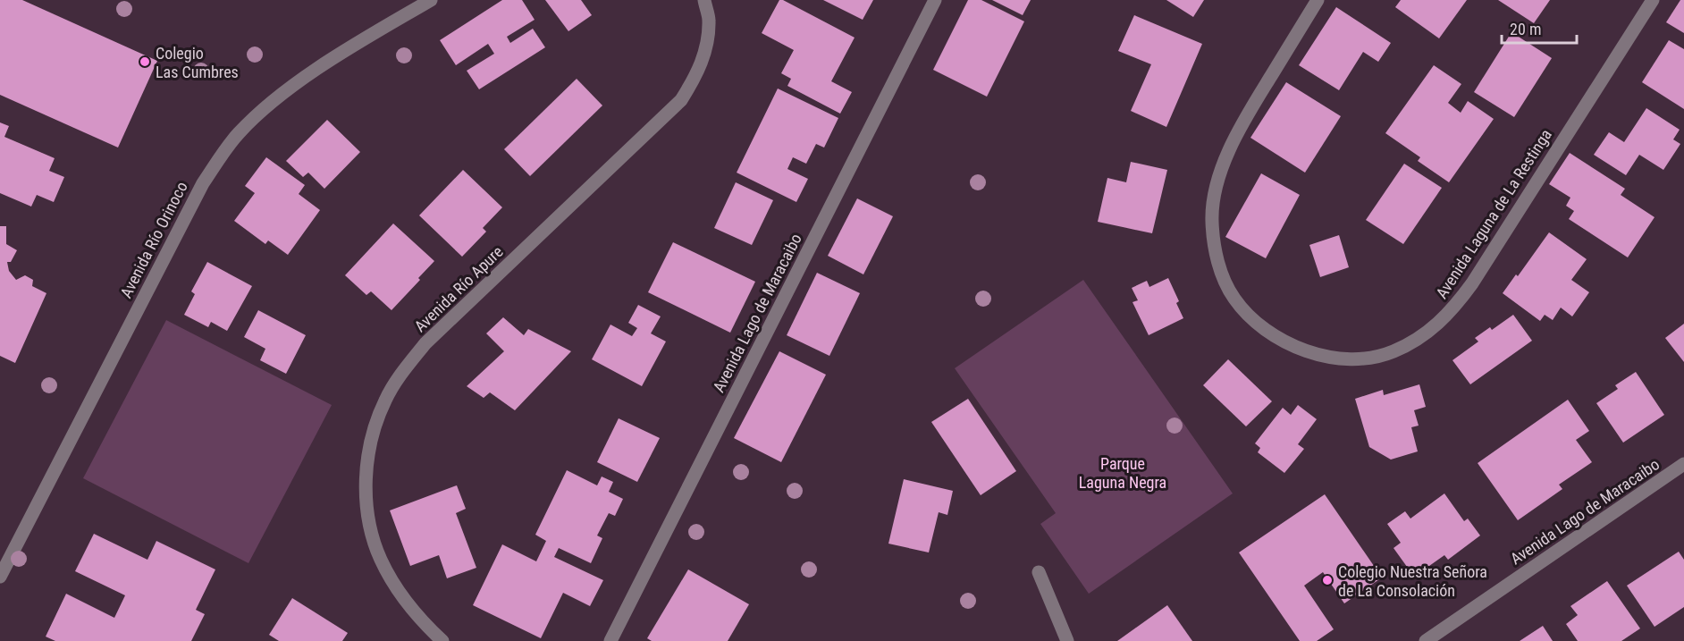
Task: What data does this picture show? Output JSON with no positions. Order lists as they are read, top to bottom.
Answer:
{
  "streets": {
    "street": [
      "Avenida Laguna de La Restinga",
      "Avenida Río Orinoco",
      "Avenida Río Apure",
      "Avenida Lago de Maracaibo"
    ]
  },
  "parks": ["Parque Laguna Negra"],
  "places": ["Colegio Las Cumbres", "Colegio Nuestra Señora de La Consolación"],
  "scale_bar": "20 m"
}
